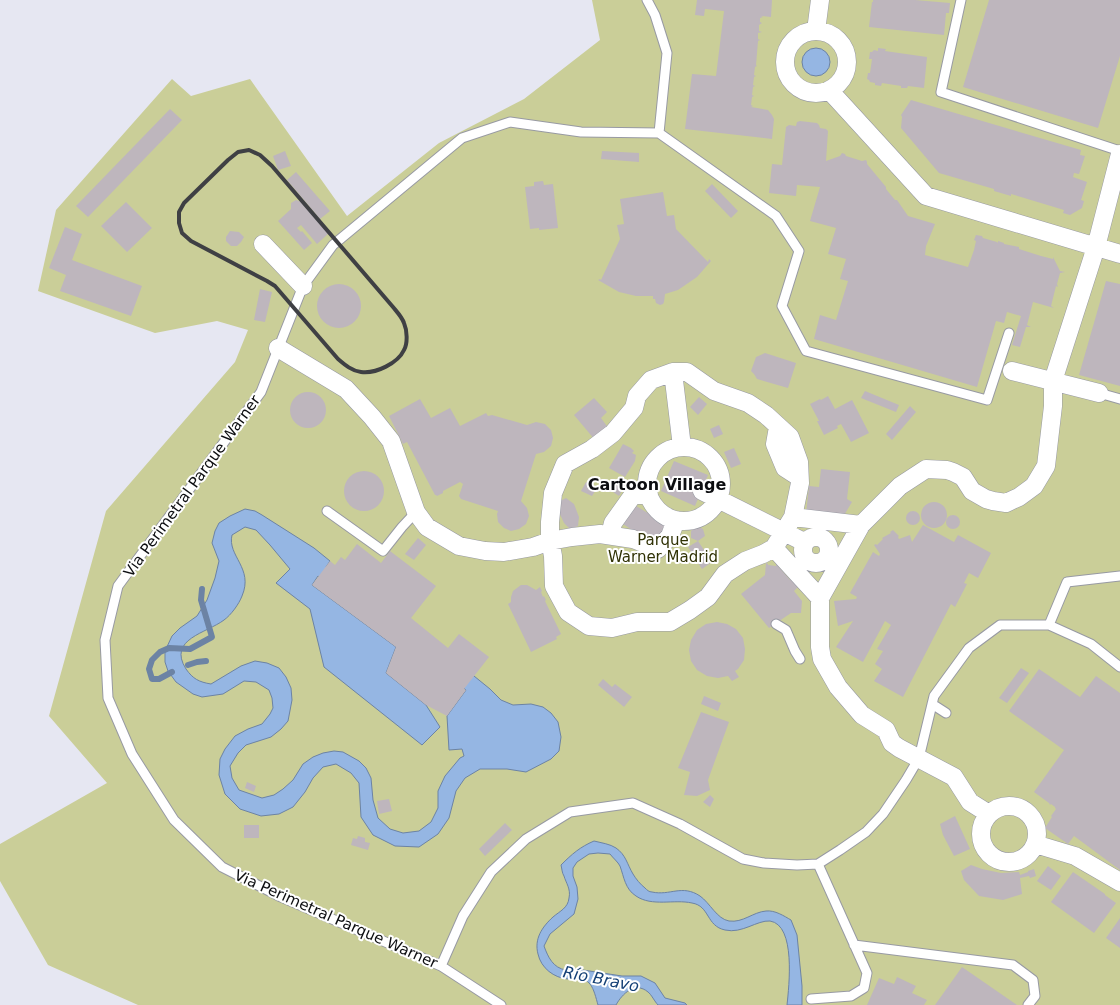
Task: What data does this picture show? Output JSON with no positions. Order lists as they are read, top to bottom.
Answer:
{
  "streets": {
    "lane": ["Via Perimetral Parque Warner"]
  },
  "districts": ["Cartoon Village"],
  "water": ["Río Bravo"],
  "parks": ["Parque Warner Madrid"]
}
